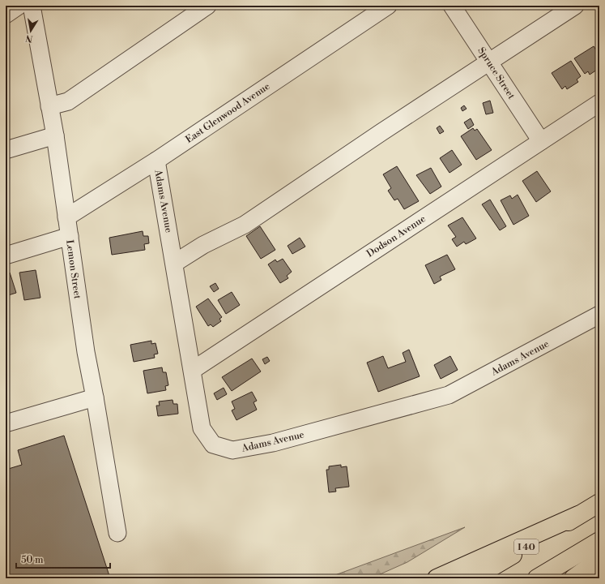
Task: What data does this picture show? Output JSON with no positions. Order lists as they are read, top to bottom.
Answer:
{
  "streets": {
    "highway": ["I 40"],
    "street": [
      "Spruce Street",
      "East Glenwood Avenue",
      "Adams Avenue",
      "Dodson Avenue",
      "Lemon Street"
    ]
  },
  "crossings": [
    ["Spruce Street", "Dodson Avenue"],
    ["East Glenwood Avenue", "Adams Avenue"],
    ["East Glenwood Avenue", "Lemon Street"],
    ["Adams Avenue", "Dodson Avenue"]
  ],
  "scale_bar": "50 m",
  "north": "bottom"
}
